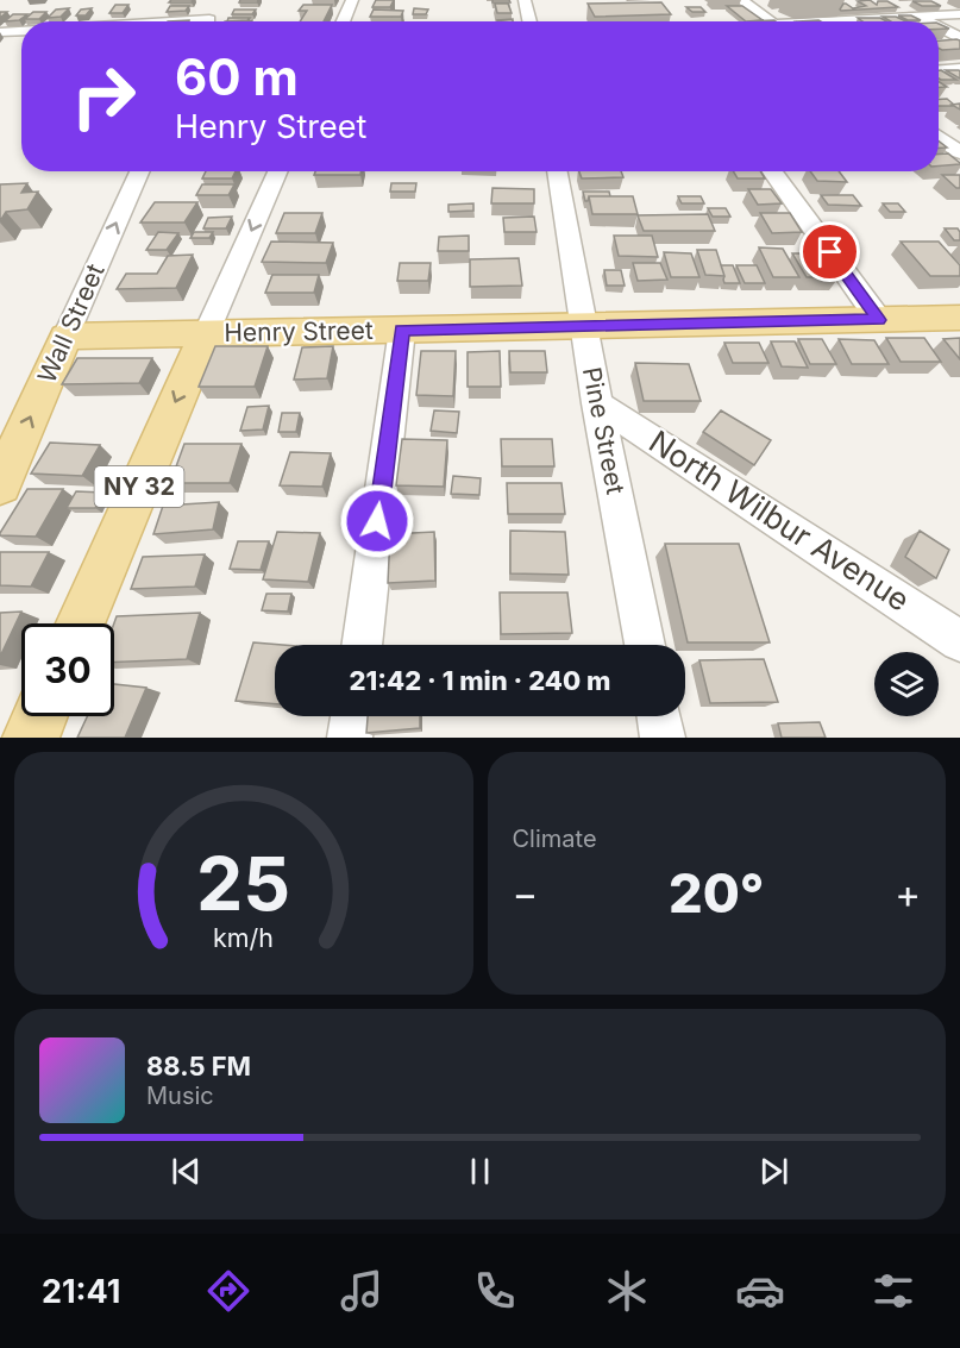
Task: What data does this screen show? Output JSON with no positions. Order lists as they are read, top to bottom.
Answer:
{
  "streets": {
    "main road": ["Wall Street", "Henry Street", "NY 32"],
    "street": ["Pine Street", "North Wilbur Avenue"]
  },
  "crossings": [
    ["Wall Street", "Henry Street"],
    ["Henry Street", "Pine Street"],
    ["Henry Street", "NY 32"],
    ["Pine Street", "North Wilbur Avenue"]
  ],
  "page": {
    "turn": ["60 m", "Henry Street"],
    "limit": "30",
    "trip": "21:42 · 1 min · 240 m",
    "tile": "Climate",
    "heat": ["−", "20°", "+"],
    "song": ["88.5 FM", "Music"],
    "tabs": "21:41",
    "gauge": ["25", "km/h"]
  }
}
